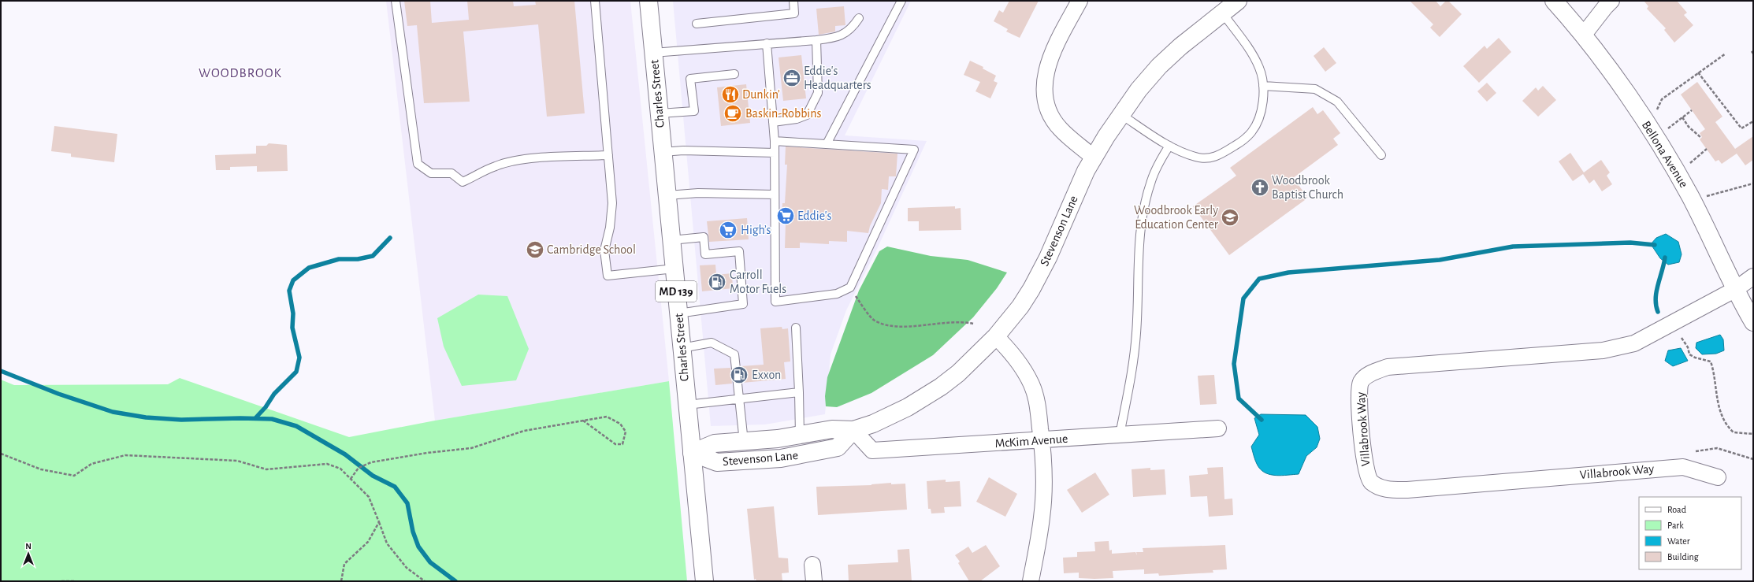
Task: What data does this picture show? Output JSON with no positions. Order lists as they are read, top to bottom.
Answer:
{
  "streets": {
    "street": [
      "Charles Street",
      "Bellona Avenue",
      "Stevenson Lane",
      "MD 139",
      "Villabrook Way",
      "McKim Avenue"
    ]
  },
  "crossings": [
    ["Charles Street", "Stevenson Lane"],
    ["Bellona Avenue", "Villabrook Way"],
    ["Stevenson Lane", "McKim Avenue"]
  ],
  "districts": ["WOODBROOK"],
  "places": {
    "office": ["Eddie's Headquarters"],
    "restaurant": ["Dunkin'"],
    "cafe": ["Baskin-Robbins"],
    "church": ["Woodbrook Baptist Church"],
    "supermarket": ["Eddie's", "High’s"],
    "school or university": ["Woodbrook Early Education Center", "Cambridge School"],
    "fuel station": ["Carroll Motor Fuels", "Exxon"]
  },
  "legend": [
    "Road",
    "Park",
    "Water",
    "Building"
  ],
  "north": "top"
}
